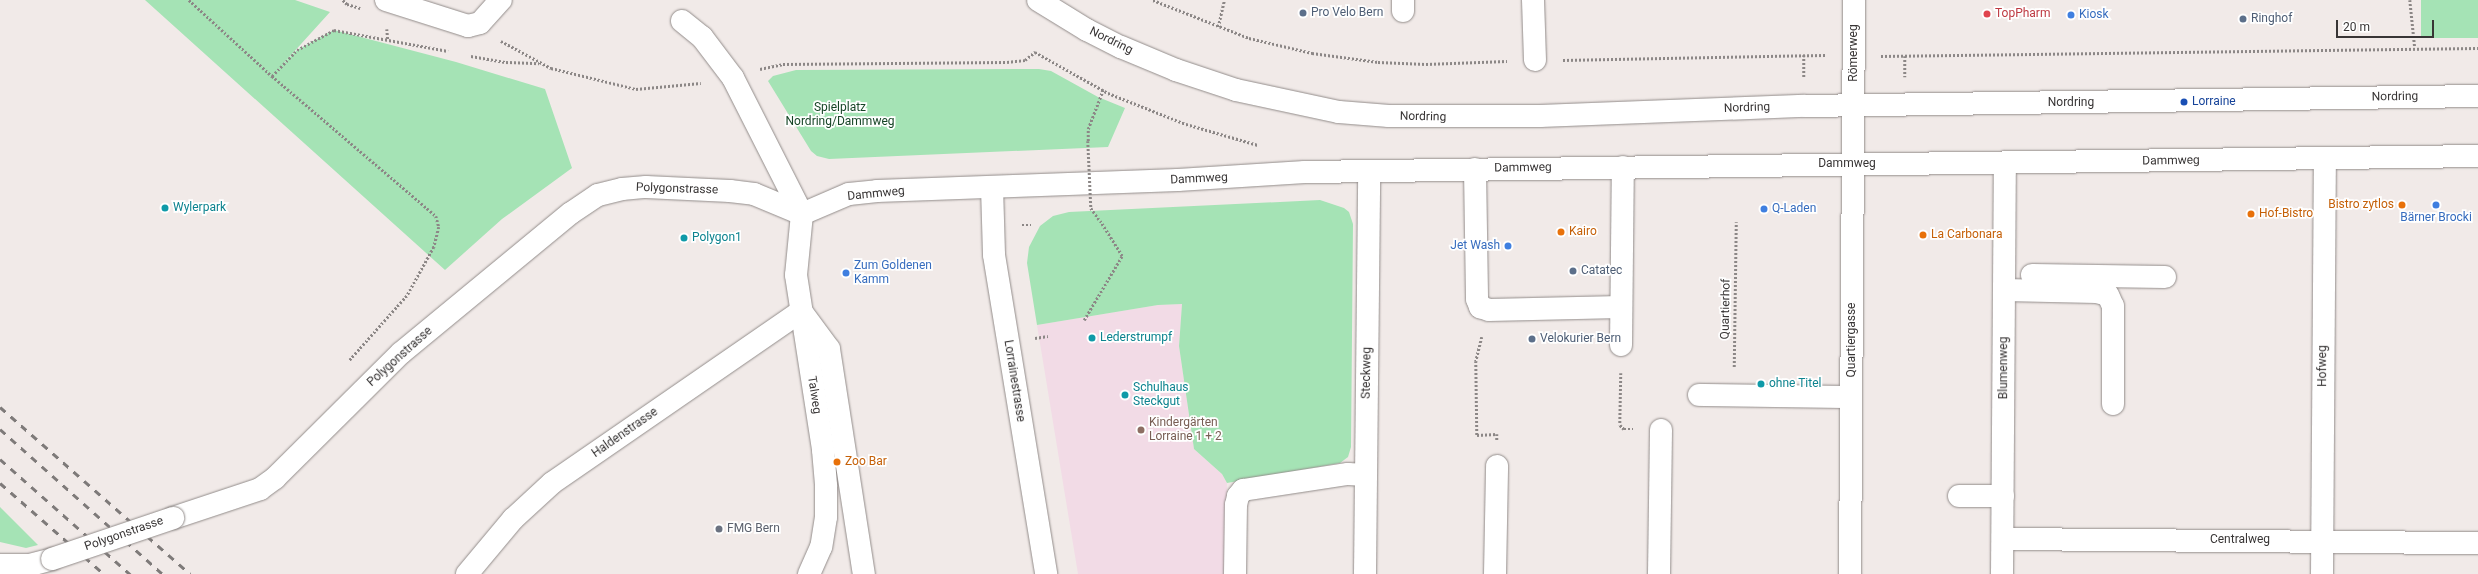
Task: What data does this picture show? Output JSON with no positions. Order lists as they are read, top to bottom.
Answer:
{
  "streets": {
    "street": [
      "Nordring",
      "Römerweg",
      "Dammweg",
      "Polygonstrasse",
      "Quartiergasse",
      "Hofweg",
      "Blumenweg",
      "Steckweg",
      "Lorrainestrasse",
      "Talweg",
      "Haldenstrasse",
      "Centralweg"
    ],
    "path": ["Quartierhof"]
  },
  "crossings": [
    ["Nordring", "Römerweg"],
    ["Nordring", "Quartiergasse"],
    ["Römerweg", "Quartiergasse"],
    ["Dammweg", "Polygonstrasse"],
    ["Dammweg", "Quartiergasse"],
    ["Dammweg", "Hofweg"],
    ["Dammweg", "Blumenweg"],
    ["Dammweg", "Steckweg"],
    ["Dammweg", "Lorrainestrasse"],
    ["Dammweg", "Talweg"],
    ["Polygonstrasse", "Talweg"],
    ["Hofweg", "Centralweg"],
    ["Blumenweg", "Centralweg"],
    ["Talweg", "Haldenstrasse"]
  ],
  "parks": ["Spielplatz Nordring/Dammweg"],
  "places": [
    "Pro Velo Bern",
    "TopPharm",
    "Kiosk",
    "Ringhof",
    "Lorraine",
    "Bistro zytlos",
    "Bärner Brocki",
    "Wylerpark",
    "Q-Laden",
    "Hof-Bistro",
    "Kairo",
    "La Carbonara",
    "Polygon1",
    "Jet Wash",
    "Catatec",
    "Zum Goldenen Kamm",
    "Lederstrumpf",
    "Velokurier Bern",
    "ohne Titel",
    "Schulhaus Steckgut",
    "Kindergärten Lorraine 1 + 2",
    "Zoo Bar",
    "FMG Bern"
  ],
  "scale_bar": "20 m"
}
